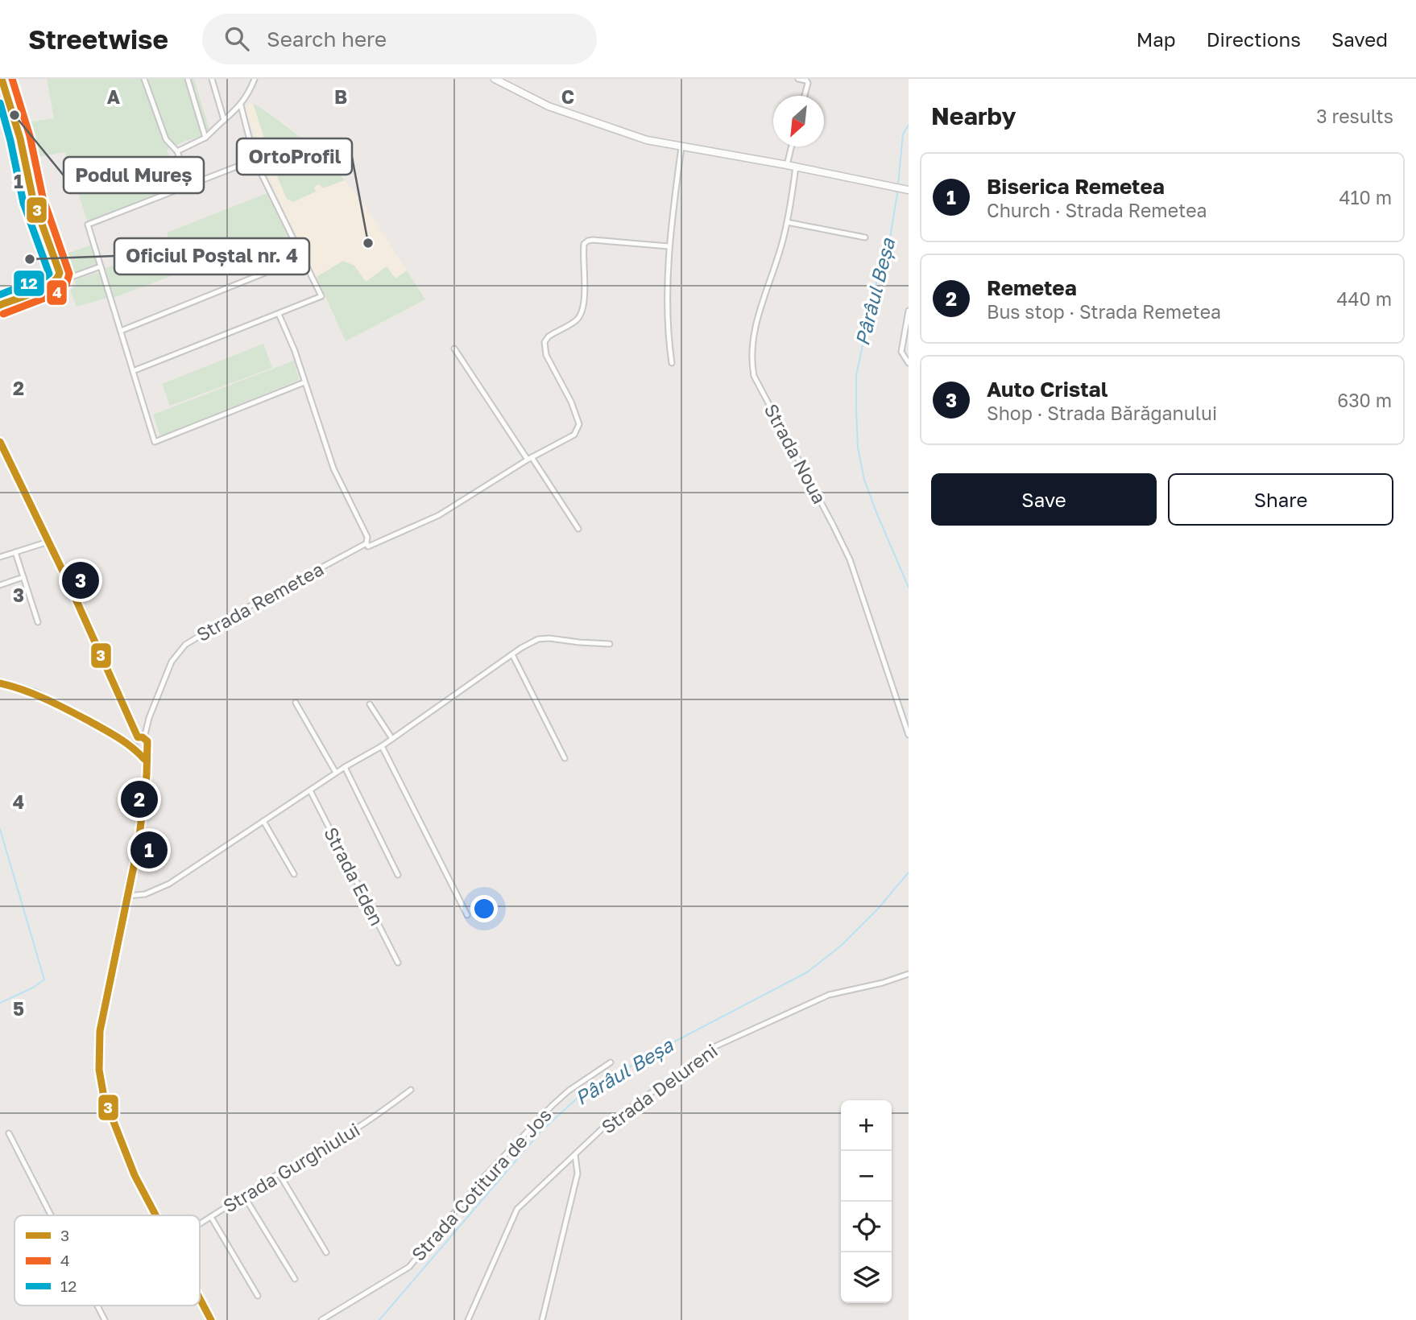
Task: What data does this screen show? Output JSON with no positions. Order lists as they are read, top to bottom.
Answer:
{
  "streets": {
    "street": [
      "Strada Noua",
      "Strada Remetea",
      "Strada Eden",
      "Strada Delureni",
      "Strada Gurghiului",
      "Strada Cotitura de Jos"
    ]
  },
  "water": ["Pârâul Beșa"],
  "places": ["Podul Mureș", "OrtoProfil", "Oficiul Poștal nr. 4"],
  "lines": ["transit line 3", "transit line 4", "transit line 12"],
  "legend": ["3", "4", "12"],
  "north": "bottom left",
  "page": {
    "header": "Streetwise",
    "search": "Search here",
    "nav": ["Map", "Directions", "Saved"],
    "heading": ["Nearby", "3 results"],
    "list": [
      {
        "mark": "1",
        "name": "Biserica Remetea",
        "note": "Church · Strada Remetea",
        "value": "410 m"
      },
      {
        "mark": "2",
        "name": "Remetea",
        "note": "Bus stop · Strada Remetea",
        "value": "440 m"
      },
      {
        "mark": "3",
        "name": "Auto Cristal",
        "note": "Shop · Strada Bărăganului",
        "value": "630 m"
      }
    ],
    "buttons": ["Save", "Share"],
    "pins": ["3", "2", "1"],
    "map_buttons": ["+", "−"]
  },
  "grid": {
    "columns": ["A", "B", "C"],
    "rows": [
      "1",
      "2",
      "3",
      "4",
      "5"
    ]
  }
}
